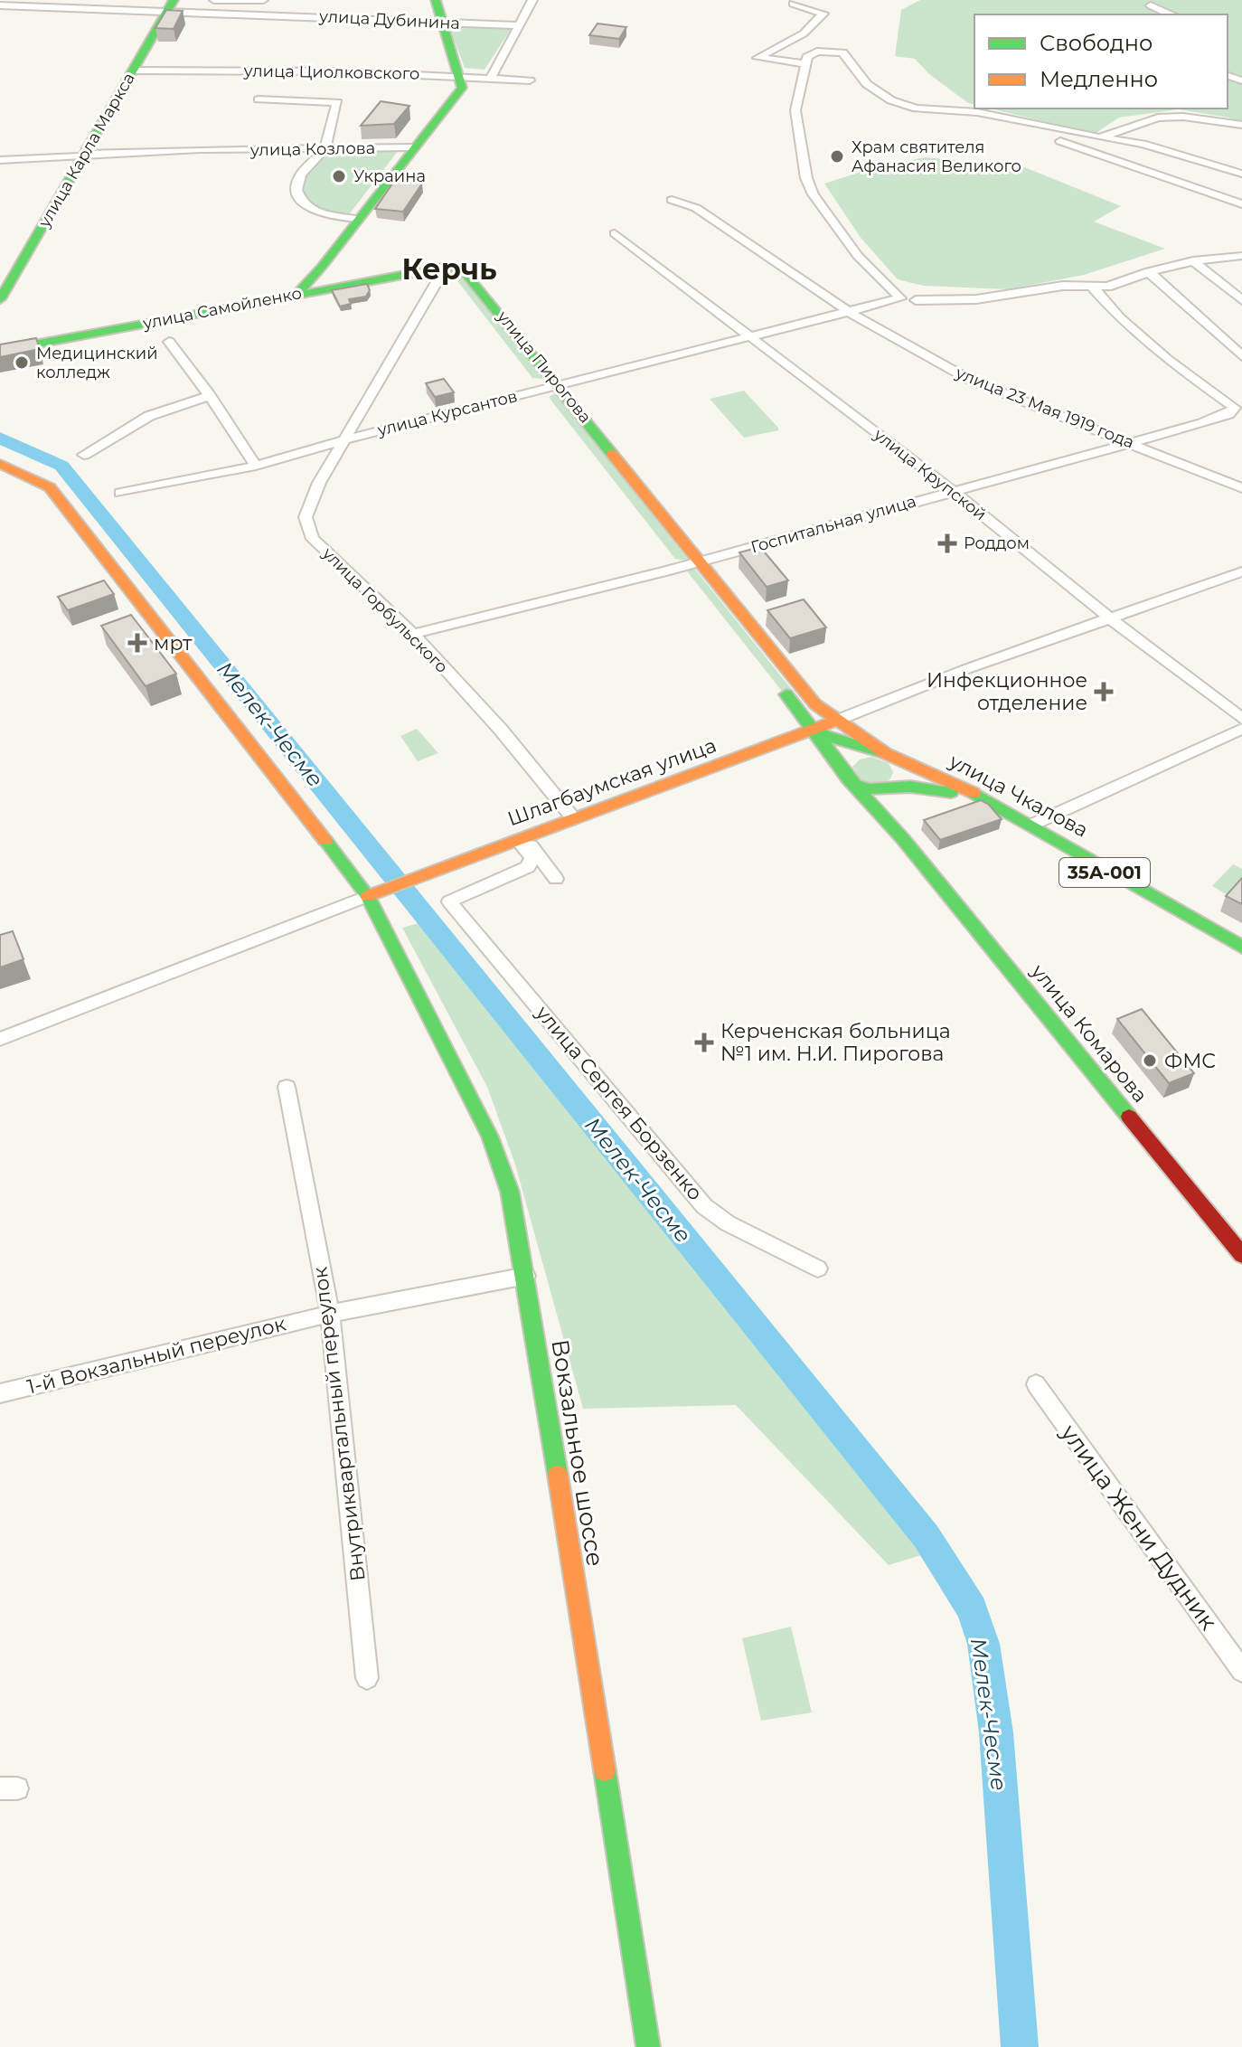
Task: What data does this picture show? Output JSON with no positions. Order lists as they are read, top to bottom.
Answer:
{
  "streets": {
    "main road": [
      "улица Карла Маркса",
      "улица Самойленко",
      "улица Пирогова",
      "Шлагбаумская улица",
      "улица Чкалова",
      "35А-001",
      "улица Комарова",
      "Вокзальное шоссе"
    ],
    "street": [
      "улица Дубинина",
      "улица Циолковского",
      "улица Козлова",
      "улица 23 Мая 1919 года",
      "улица Курсантов",
      "улица Крупской",
      "Госпитальная улица",
      "улица Горбульского",
      "улица Сергея Борзенко",
      "1-й Вокзальный переулок",
      "Внутриквартальный переулок",
      "улица Жени Дудник"
    ]
  },
  "crossings": [
    ["улица Дубинина", "улица Карла Маркса"],
    ["улица Циолковского", "улица Карла Маркса"],
    ["улица Козлова", "улица Карла Маркса"],
    ["улица Самойленко", "улица Пирогова"],
    ["улица Самойленко", "улица Горбульского"],
    ["улица Пирогова", "улица Курсантов"],
    ["улица Пирогова", "Госпитальная улица"],
    ["улица Пирогова", "улица Горбульского"],
    ["улица Пирогова", "Шлагбаумская улица"],
    ["улица Пирогова", "улица Чкалова"],
    ["улица Пирогова", "улица Комарова"],
    ["улица 23 Мая 1919 года", "улица Курсантов"],
    ["улица 23 Мая 1919 года", "Госпитальная улица"],
    ["улица Курсантов", "улица Крупской"],
    ["улица Курсантов", "улица Горбульского"],
    ["улица Крупской", "Госпитальная улица"],
    ["улица Крупской", "Шлагбаумская улица"],
    ["Госпитальная улица", "улица Горбульского"],
    ["улица Горбульского", "Шлагбаумская улица"],
    ["Шлагбаумская улица", "улица Комарова"],
    ["Шлагбаумская улица", "Вокзальное шоссе"],
    ["улица Чкалова", "улица Комарова"],
    ["1-й Вокзальный переулок", "Внутриквартальный переулок"],
    ["1-й Вокзальный переулок", "Вокзальное шоссе"]
  ],
  "districts": ["Керчь"],
  "water": ["Мелек-Чесме"],
  "places": {
    "other": [
      "Храм святителя Афанасия Великого",
      "Украина",
      "Медицинский колледж",
      "ФМС"
    ],
    "health": [
      "Роддом",
      "мрт",
      "Инфекционное отделение",
      "Керченская больница №1 им. Н.И. Пирогова"
    ]
  },
  "legend": ["Свободно", "Медленно"]
}
